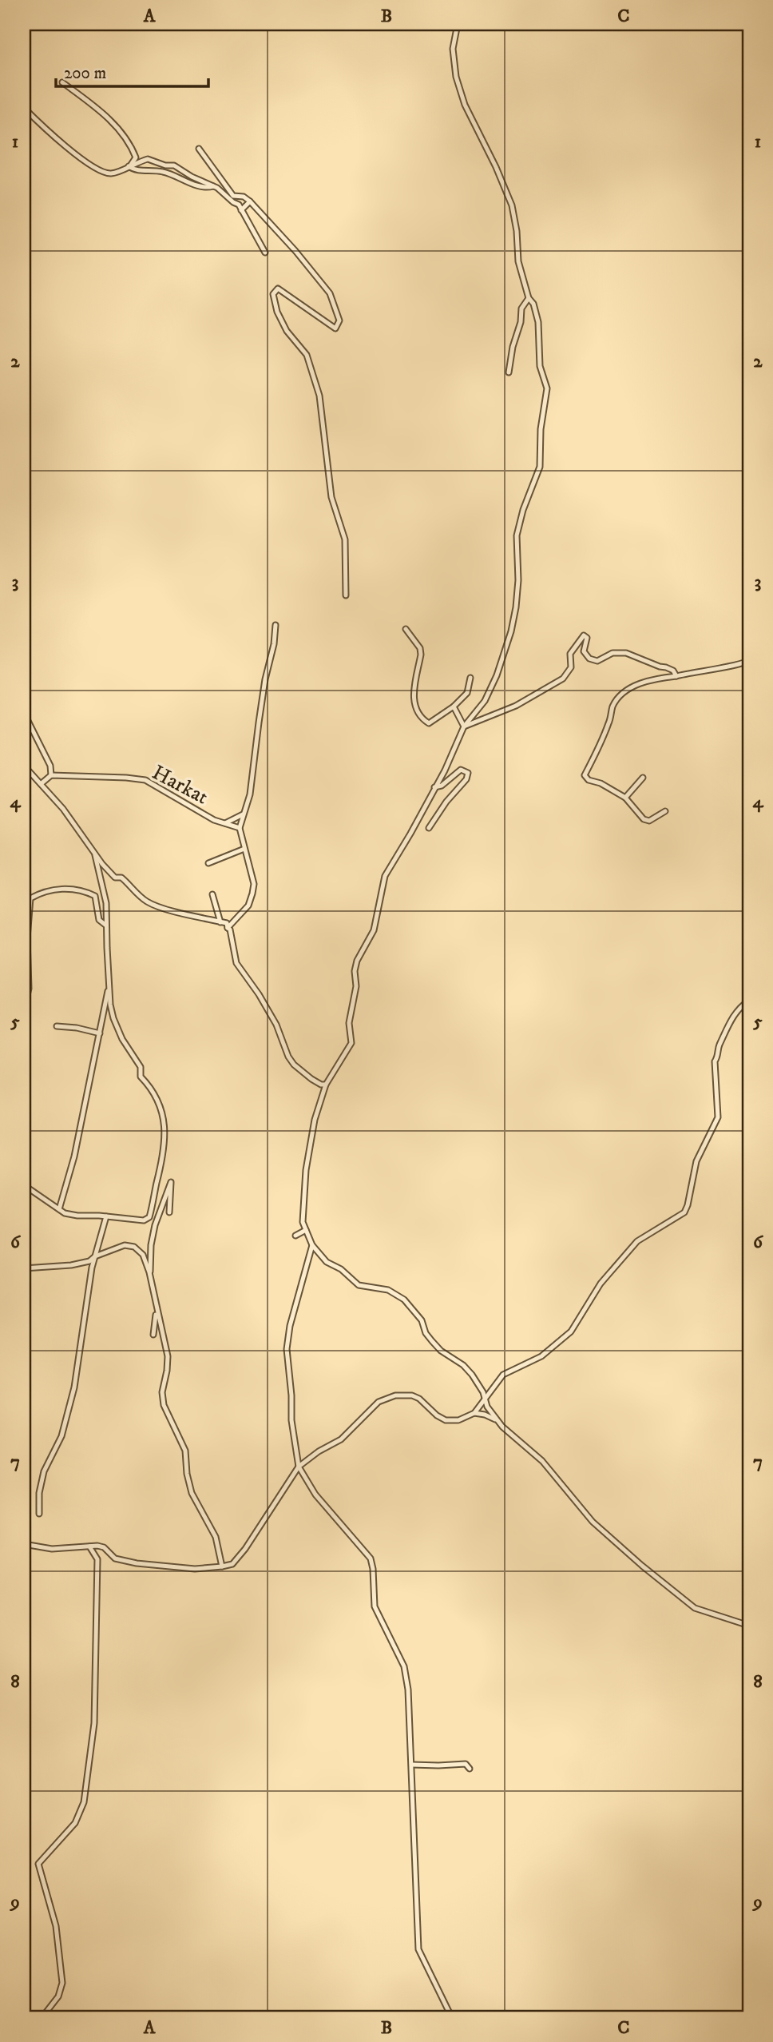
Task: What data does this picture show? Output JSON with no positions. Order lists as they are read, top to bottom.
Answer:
{
  "streets": {
    "street": ["Harkat"]
  },
  "scale_bar": "200 m",
  "grid": {
    "columns": ["A", "B", "C"],
    "rows": [
      "1",
      "2",
      "3",
      "4",
      "5",
      "6",
      "7",
      "8",
      "9"
    ]
  }
}
